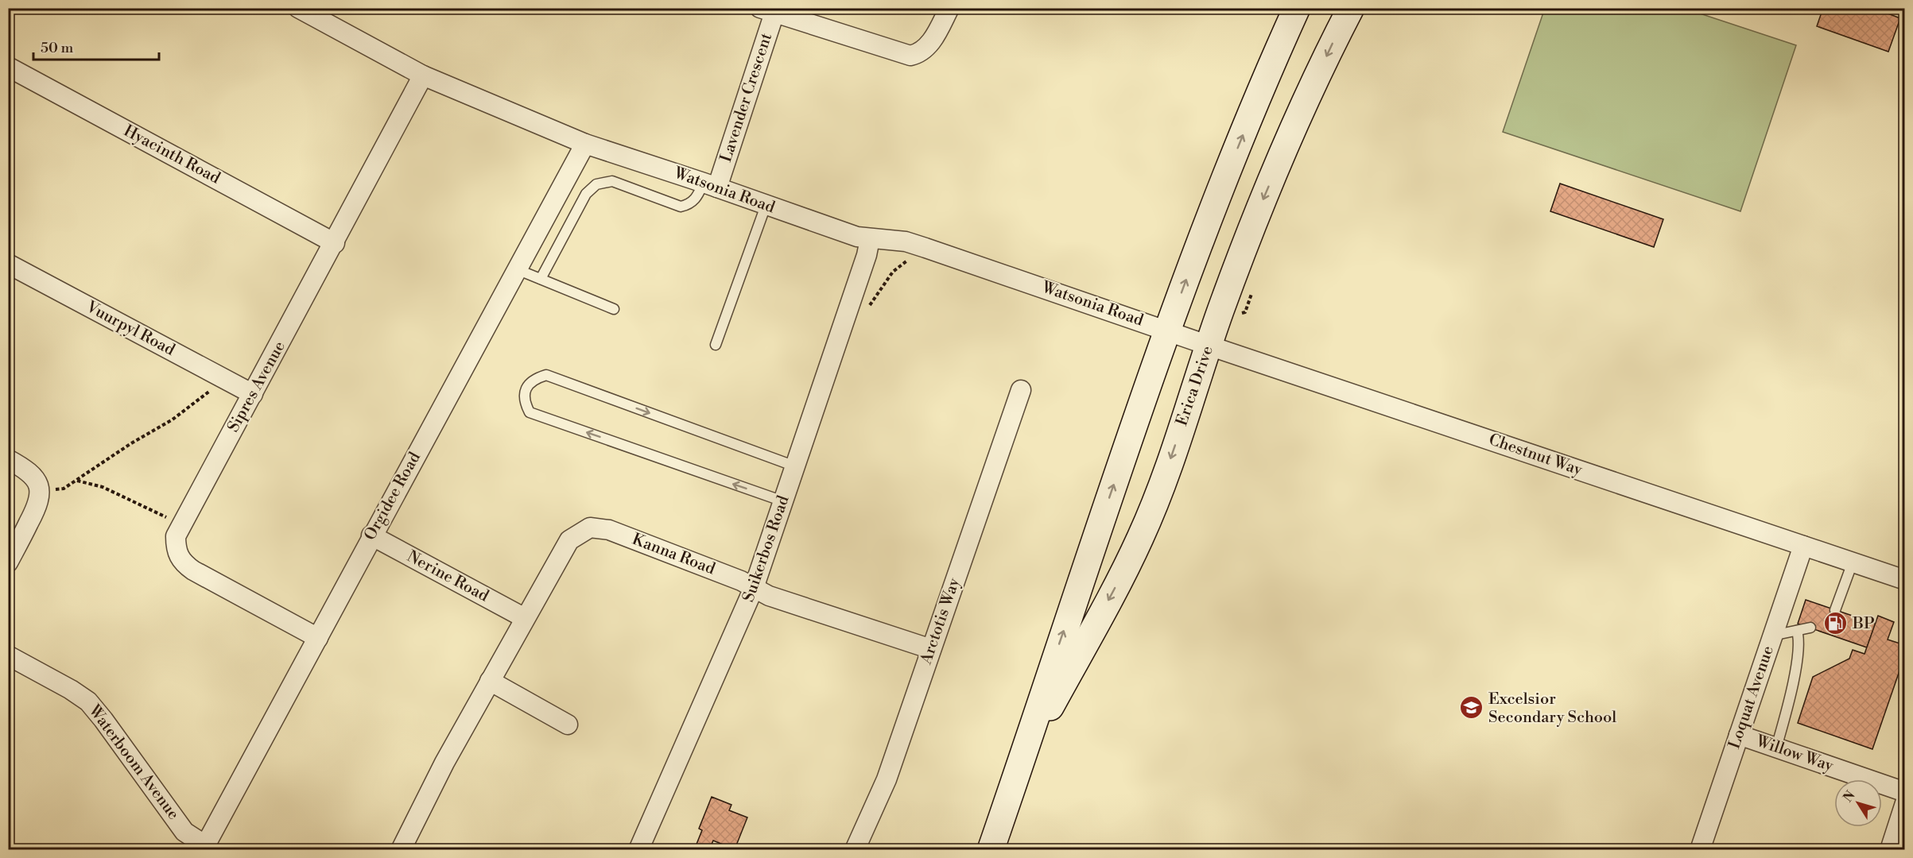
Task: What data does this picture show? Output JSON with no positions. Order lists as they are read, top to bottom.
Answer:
{
  "streets": {
    "main road": ["Erica Drive"],
    "street": [
      "Lavender Crescent",
      "Hyacinth Road",
      "Watsonia Road",
      "Vuurpyl Road",
      "Sipres Avenue",
      "Chestnut Way",
      "Orgidee Road",
      "Suikerbos Road",
      "Kanna Road",
      "Nerine Road",
      "Arctotis Way",
      "Loquat Avenue",
      "Willow Way",
      "Waterboom Avenue"
    ]
  },
  "crossings": [
    ["Lavender Crescent", "Watsonia Road"],
    ["Hyacinth Road", "Sipres Avenue"],
    ["Watsonia Road", "Erica Drive"],
    ["Watsonia Road", "Sipres Avenue"],
    ["Watsonia Road", "Chestnut Way"],
    ["Watsonia Road", "Orgidee Road"],
    ["Watsonia Road", "Suikerbos Road"],
    ["Vuurpyl Road", "Sipres Avenue"],
    ["Erica Drive", "Chestnut Way"],
    ["Sipres Avenue", "Orgidee Road"],
    ["Chestnut Way", "Loquat Avenue"],
    ["Orgidee Road", "Nerine Road"],
    ["Orgidee Road", "Waterboom Avenue"],
    ["Suikerbos Road", "Kanna Road"],
    ["Kanna Road", "Nerine Road"],
    ["Kanna Road", "Arctotis Way"],
    ["Loquat Avenue", "Willow Way"]
  ],
  "places": {
    "fuel station": ["BP"],
    "school or university": ["Excelsior Secondary School"]
  },
  "scale_bar": "50 m",
  "north": "top left"
}
